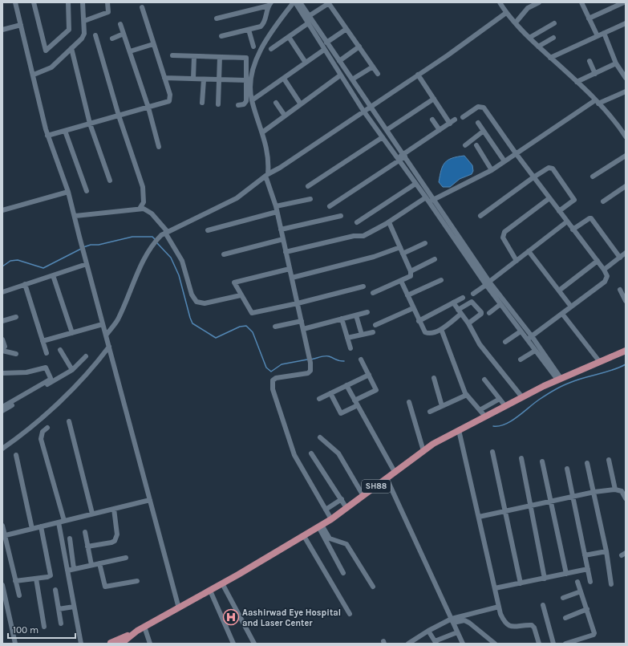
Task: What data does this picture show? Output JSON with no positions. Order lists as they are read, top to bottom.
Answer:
{
  "streets": {
    "main road": ["SH88"]
  },
  "places": {
    "hospital": ["Aashirwad Eye Hospital and Laser Center"]
  },
  "scale_bar": "100 m"
}
